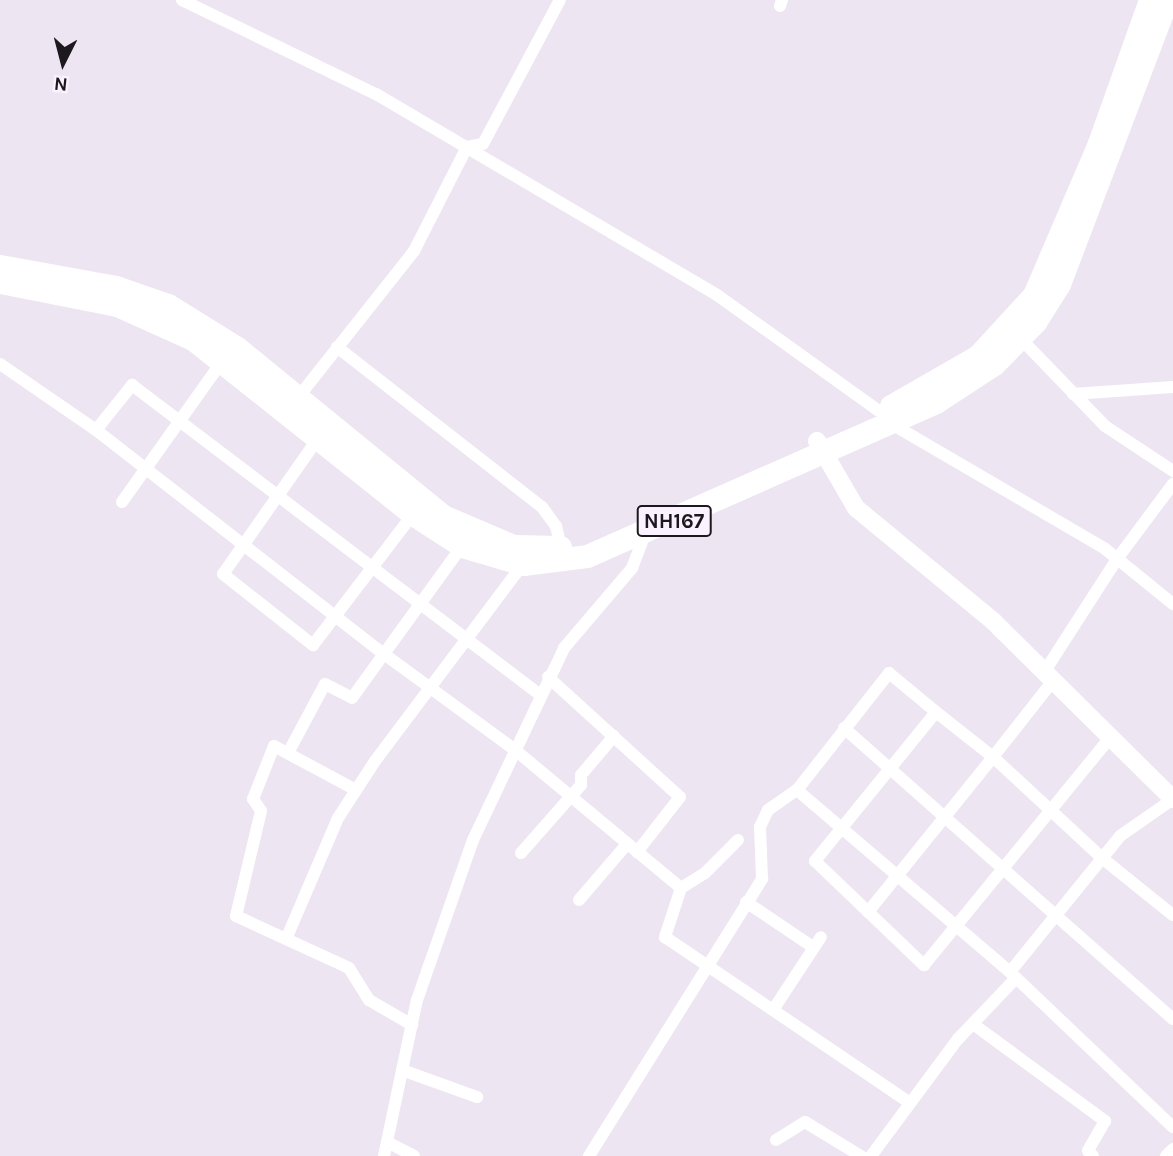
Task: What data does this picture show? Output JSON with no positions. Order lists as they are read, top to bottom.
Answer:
{
  "streets": {
    "highway": ["NH167"]
  },
  "north": "bottom"
}
